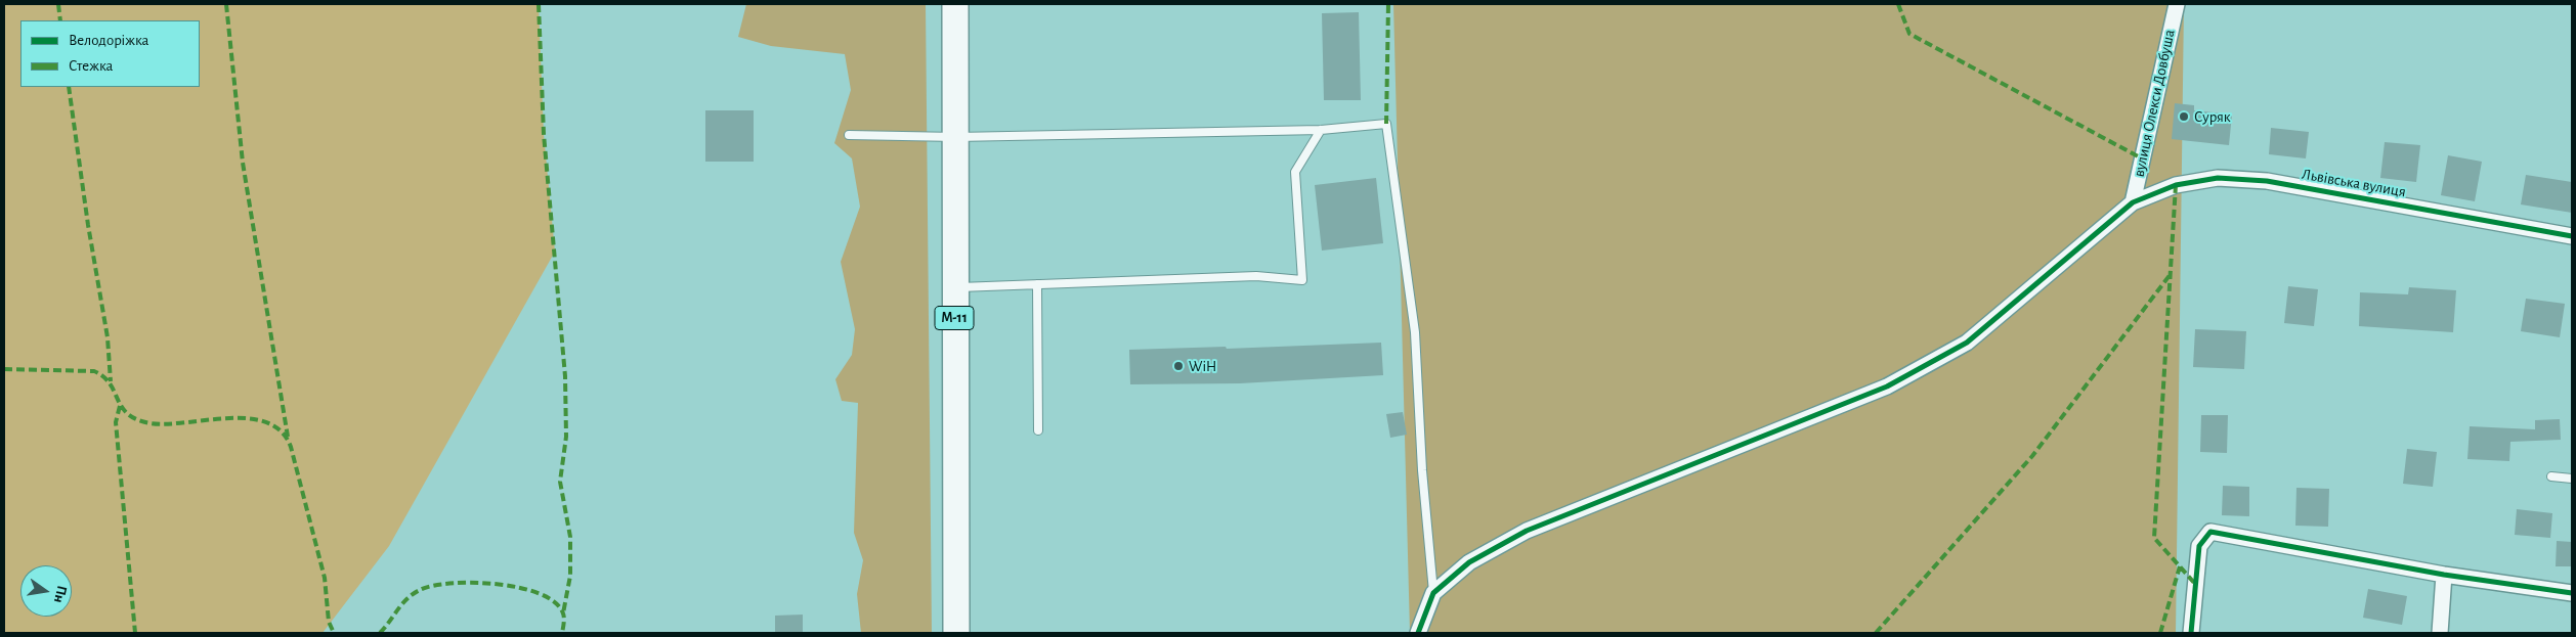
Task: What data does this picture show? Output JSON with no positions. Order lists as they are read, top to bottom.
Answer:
{
  "streets": {
    "highway": ["М-11"],
    "street": ["вулиця Олекси Довбуша", "Львівська вулиця"]
  },
  "crossings": [
    ["вулиця Олекси Довбуша", "Львівська вулиця"]
  ],
  "places": ["Суряк", "WiH"],
  "legend": ["Велодоріжка", "Стежка"],
  "north": "right"
}
